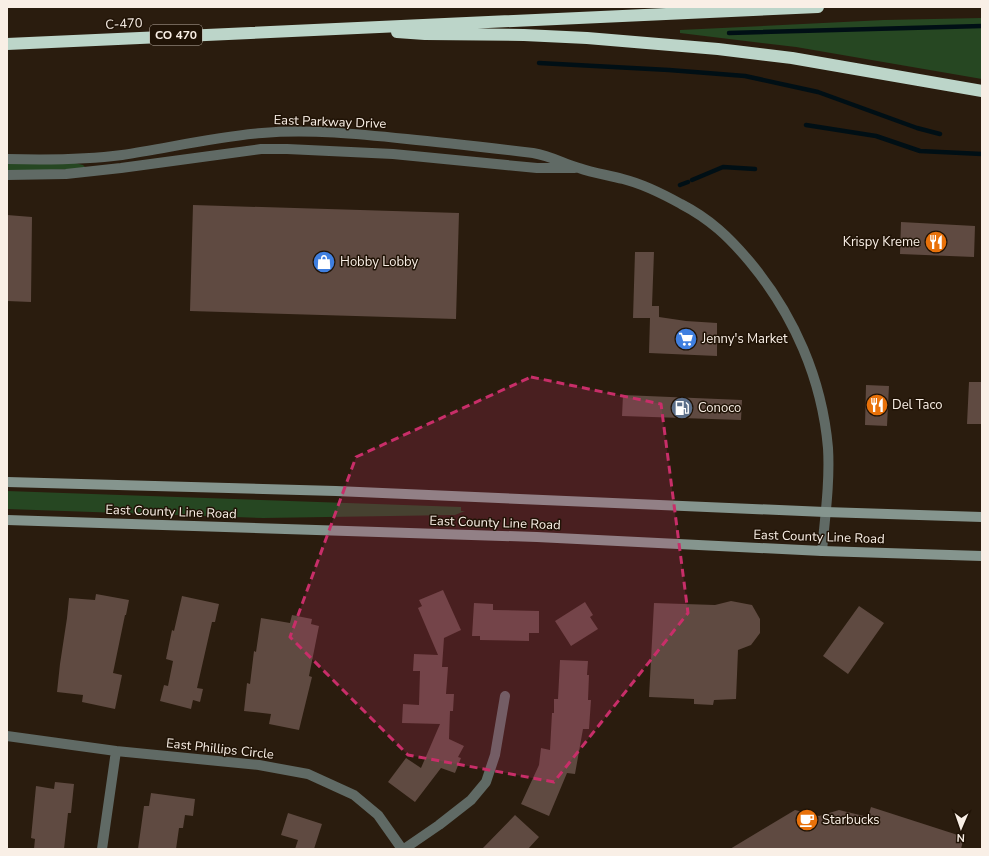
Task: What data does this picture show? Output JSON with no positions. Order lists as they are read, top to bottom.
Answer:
{
  "streets": {
    "highway": ["C-470", "CO 470"],
    "main road": ["East County Line Road"],
    "street": ["East Parkway Drive", "East Phillips Circle"]
  },
  "crossings": [
    ["East Parkway Drive", "East County Line Road"]
  ],
  "places": {
    "restaurant": ["Krispy Kreme", "Del Taco"],
    "shop": ["Hobby Lobby"],
    "supermarket": ["Jenny's Market"],
    "fuel station": ["Conoco"],
    "cafe": ["Starbucks"]
  },
  "north": "bottom"
}
